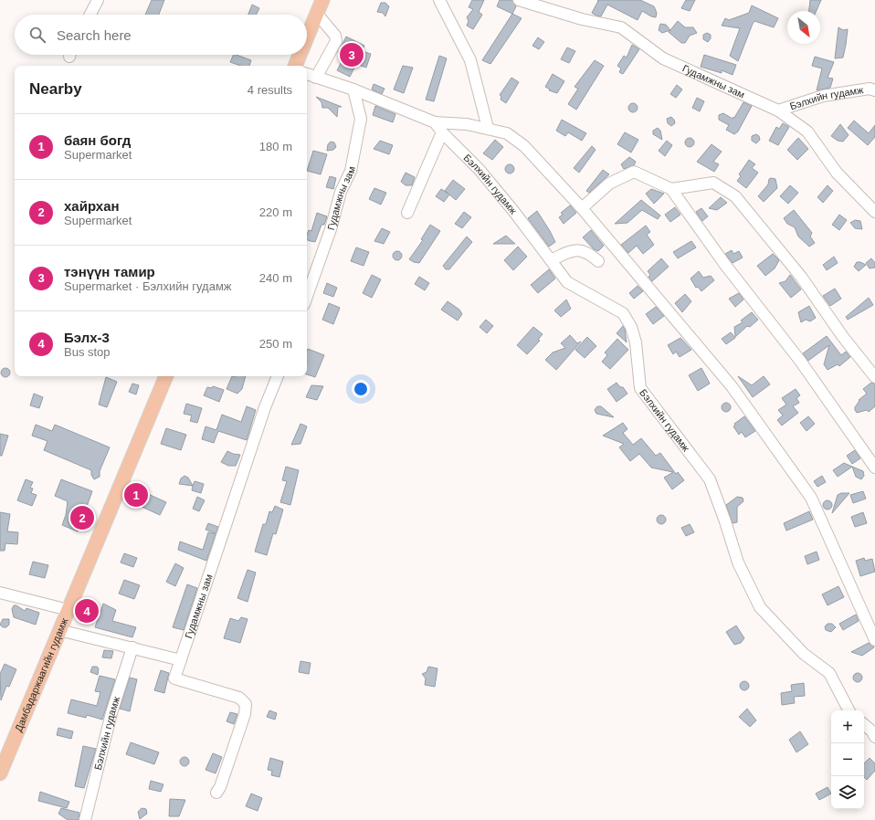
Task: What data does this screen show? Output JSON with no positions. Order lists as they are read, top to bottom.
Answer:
{
  "streets": {
    "main road": ["Дамбадаржаагийн гудамж"],
    "street": ["Гудамжны зам", "Бэлхийн гудамж"]
  },
  "crossings": [
    ["Гудамжны зам", "Бэлхийн гудамж"]
  ],
  "north": "bottom right",
  "page": {
    "search": "Search here",
    "pins": [
      "3",
      "1",
      "2",
      "4"
    ],
    "heading": ["Nearby", "4 results"],
    "list": [
      {
        "mark": "1",
        "name": "баян богд",
        "note": "Supermarket",
        "value": "180 m"
      },
      {
        "mark": "2",
        "name": "хайрхан",
        "note": "Supermarket",
        "value": "220 m"
      },
      {
        "mark": "3",
        "name": "тэнүүн тамир",
        "note": "Supermarket · Бэлхийн гудамж",
        "value": "240 m"
      },
      {
        "mark": "4",
        "name": "Бэлх-3",
        "note": "Bus stop",
        "value": "250 m"
      }
    ],
    "map_buttons": ["+", "−"]
  }
}
